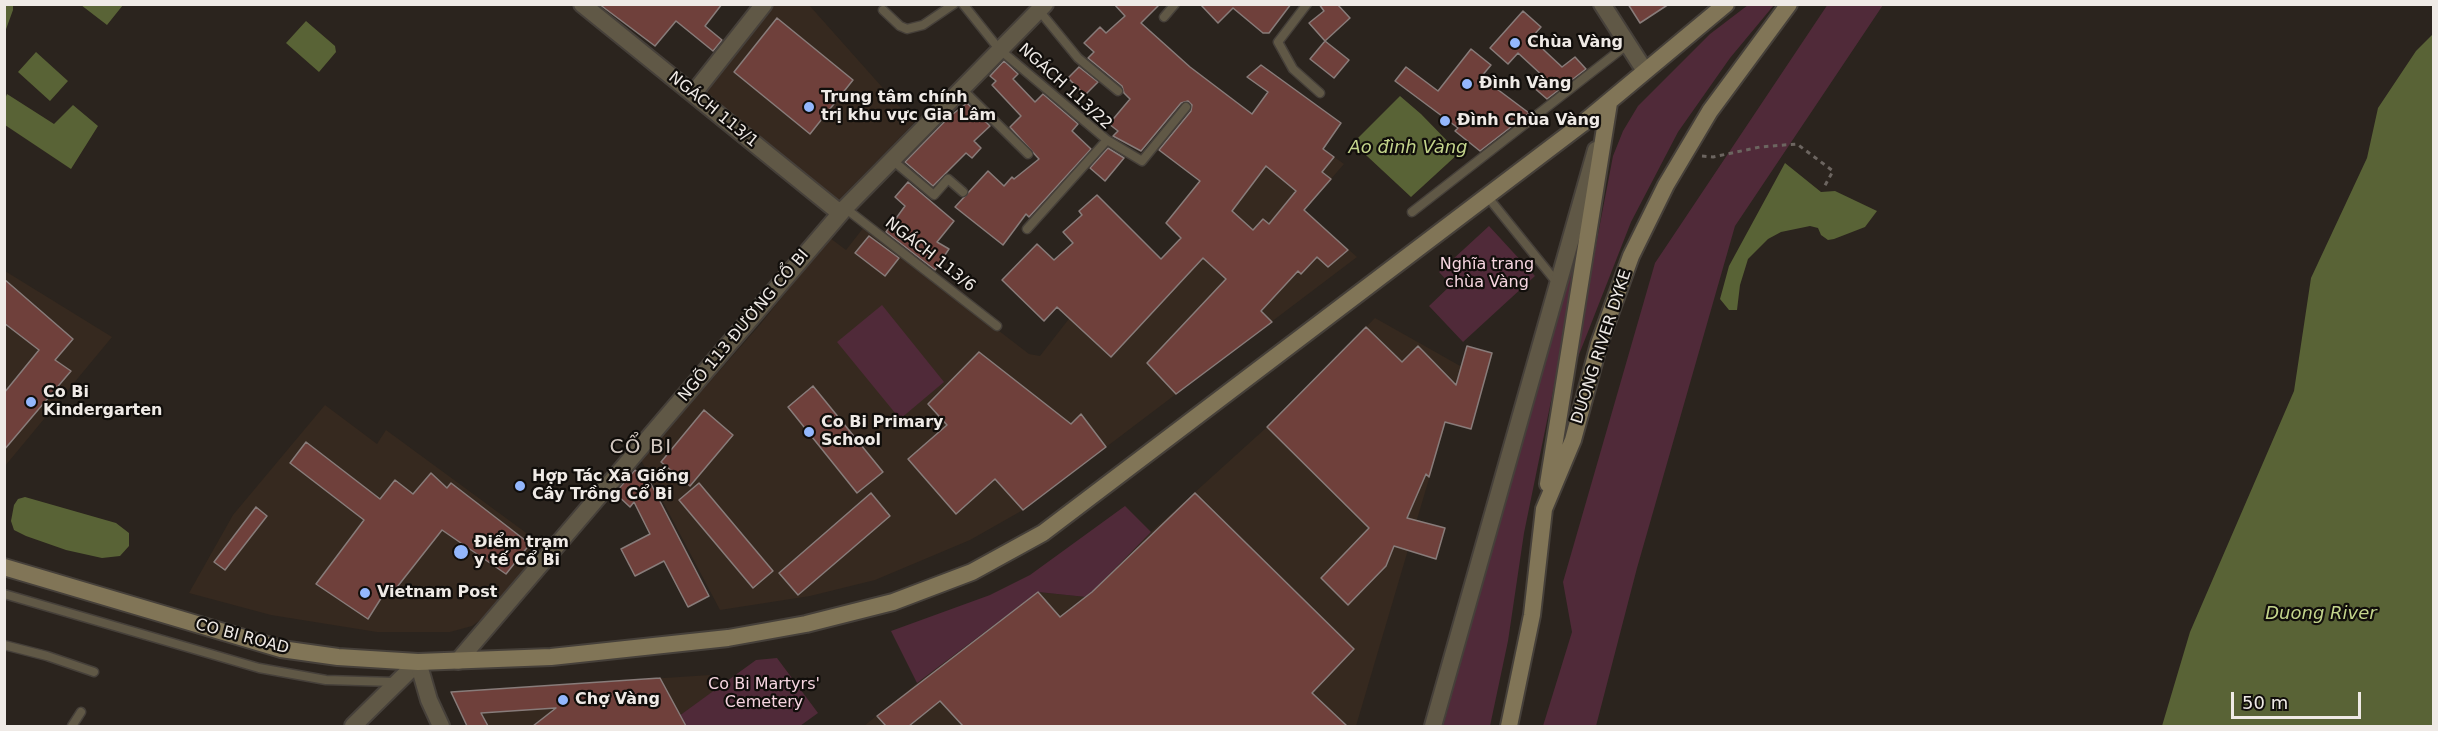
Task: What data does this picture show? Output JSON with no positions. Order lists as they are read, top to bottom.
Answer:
{
  "streets": {
    "main road": ["DUONG RIVER DYKE", "CO BI ROAD"],
    "street": ["NGÁCH 113/1", "NGÕ 113 ĐƯỜNG CỔ BI"],
    "lane": ["NGÁCH 113/22", "NGÁCH 113/6"]
  },
  "crossings": [
    ["NGÁCH 113/22", "NGÕ 113 ĐƯỜNG CỔ BI"],
    ["NGÁCH 113/1", "NGÁCH 113/6"],
    ["NGÁCH 113/1", "NGÕ 113 ĐƯỜNG CỔ BI"],
    ["NGÁCH 113/6", "NGÕ 113 ĐƯỜNG CỔ BI"],
    ["NGÕ 113 ĐƯỜNG CỔ BI", "CO BI ROAD"]
  ],
  "districts": ["CỔ BI"],
  "water": ["Ao đình Vàng", "Duong River"],
  "parks": ["Nghĩa trang chùa Vàng", "Co Bi Martyrs' Cemetery"],
  "places": [
    "Chùa Vàng",
    "Đình Vàng",
    "Trung tâm chính trị khu vực Gia Lâm",
    "Đình Chùa Vàng",
    "Co Bi Kindergarten",
    "Co Bi Primary School",
    "Hợp Tác Xã Giống Cây Trồng Cổ Bi",
    "Điểm trạm y tế Cổ Bi",
    "Vietnam Post",
    "Chợ Vàng"
  ],
  "scale_bar": "50 m"
}
